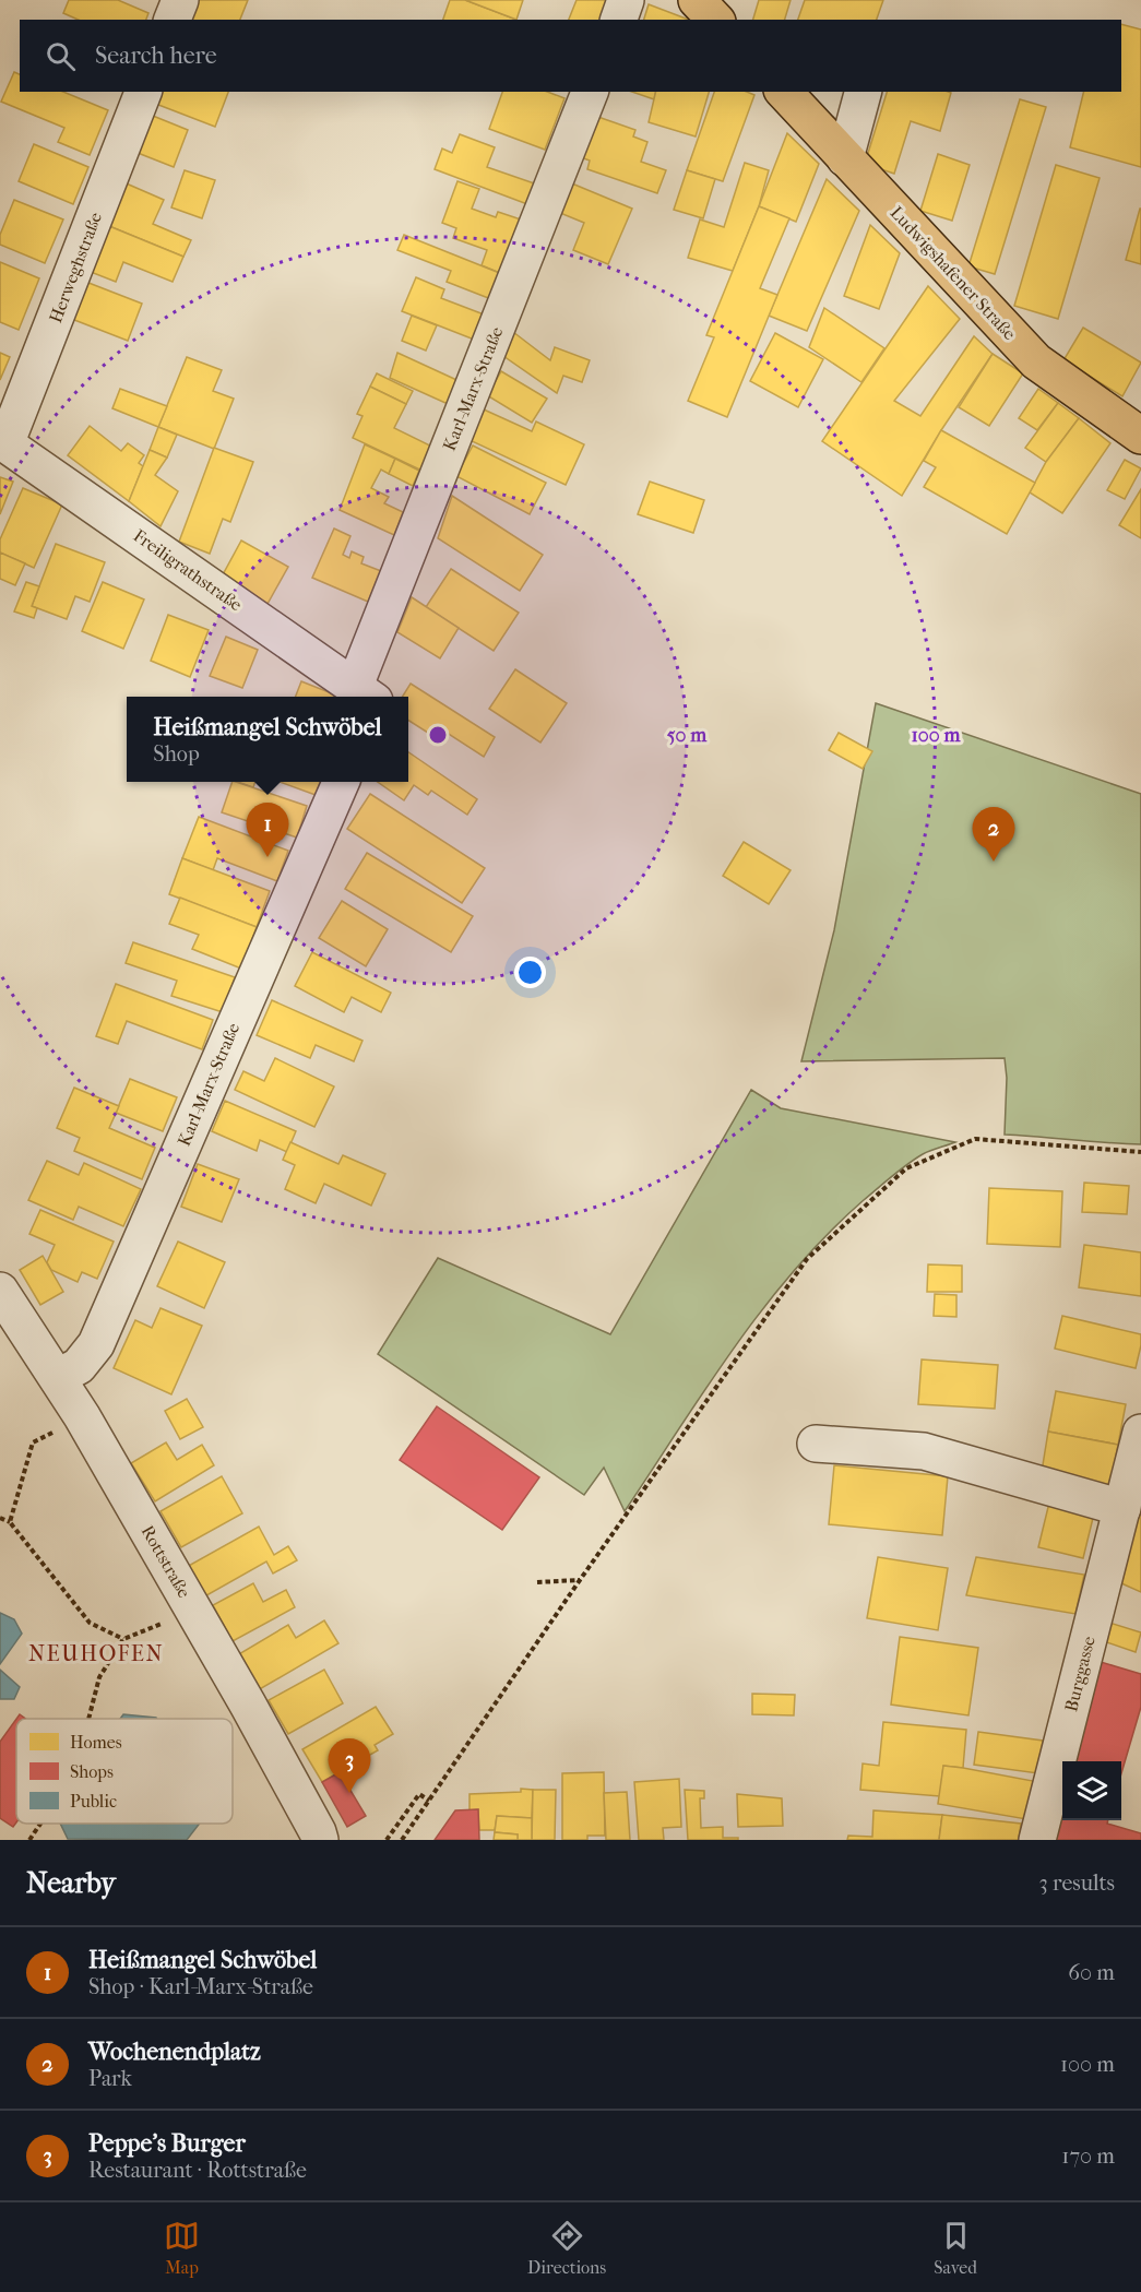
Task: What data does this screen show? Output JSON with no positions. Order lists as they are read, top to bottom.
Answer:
{
  "streets": {
    "main road": ["Ludwigshafener Straße"],
    "street": [
      "Herweghstraße",
      "Karl-Marx-Straße",
      "Freiligrathstraße",
      "Rottstraße",
      "Burggasse"
    ]
  },
  "crossings": [
    ["Herweghstraße", "Freiligrathstraße"],
    ["Karl-Marx-Straße", "Freiligrathstraße"],
    ["Karl-Marx-Straße", "Rottstraße"]
  ],
  "districts": ["NEUHOFEN"],
  "legend": ["Homes", "Shops", "Public"],
  "page": {
    "search": "Search here",
    "popup": ["Heißmangel Schwöbel", "Shop"],
    "pins": ["1", "2", "3"],
    "heading": ["Nearby", "3 results"],
    "list": [
      {
        "mark": "1",
        "name": "Heißmangel Schwöbel",
        "note": "Shop · Karl-Marx-Straße",
        "value": "60 m"
      },
      {
        "mark": "2",
        "name": "Wochenendplatz",
        "note": "Park",
        "value": "100 m"
      },
      {
        "mark": "3",
        "name": "Peppe's Burger",
        "note": "Restaurant · Rottstraße",
        "value": "170 m"
      }
    ],
    "nav": ["Map", "Directions", "Saved"]
  },
  "rings": ["50 m", "100 m"]
}
